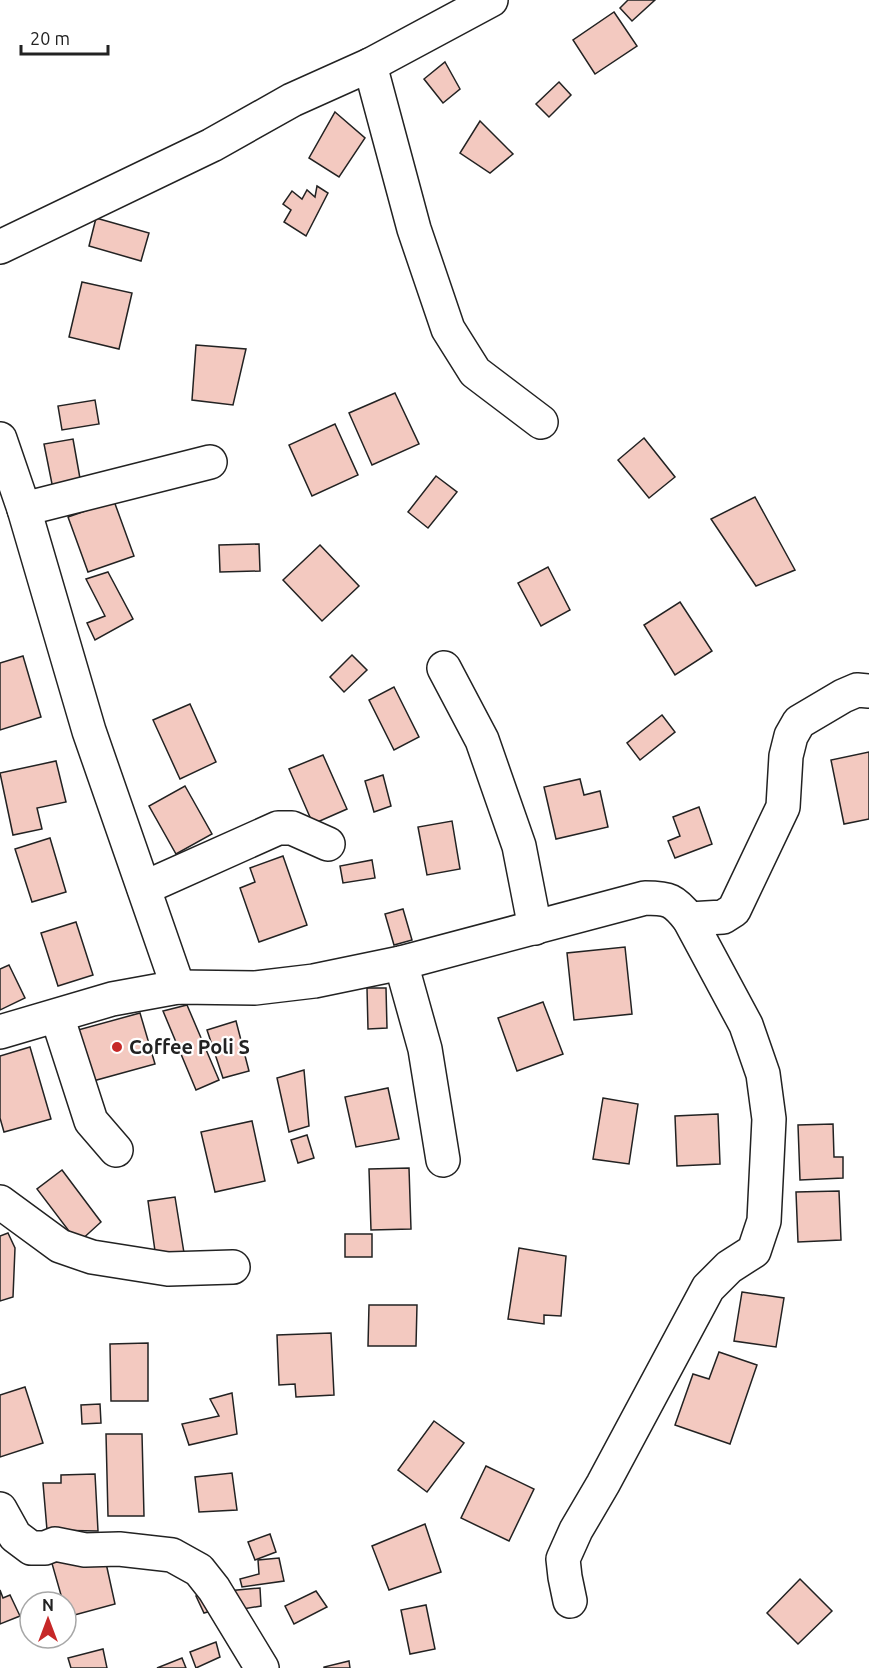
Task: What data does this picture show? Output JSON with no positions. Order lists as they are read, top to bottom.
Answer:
{
  "places": ["Coffee Poli S"],
  "scale_bar": "20 m",
  "north": "top"
}
